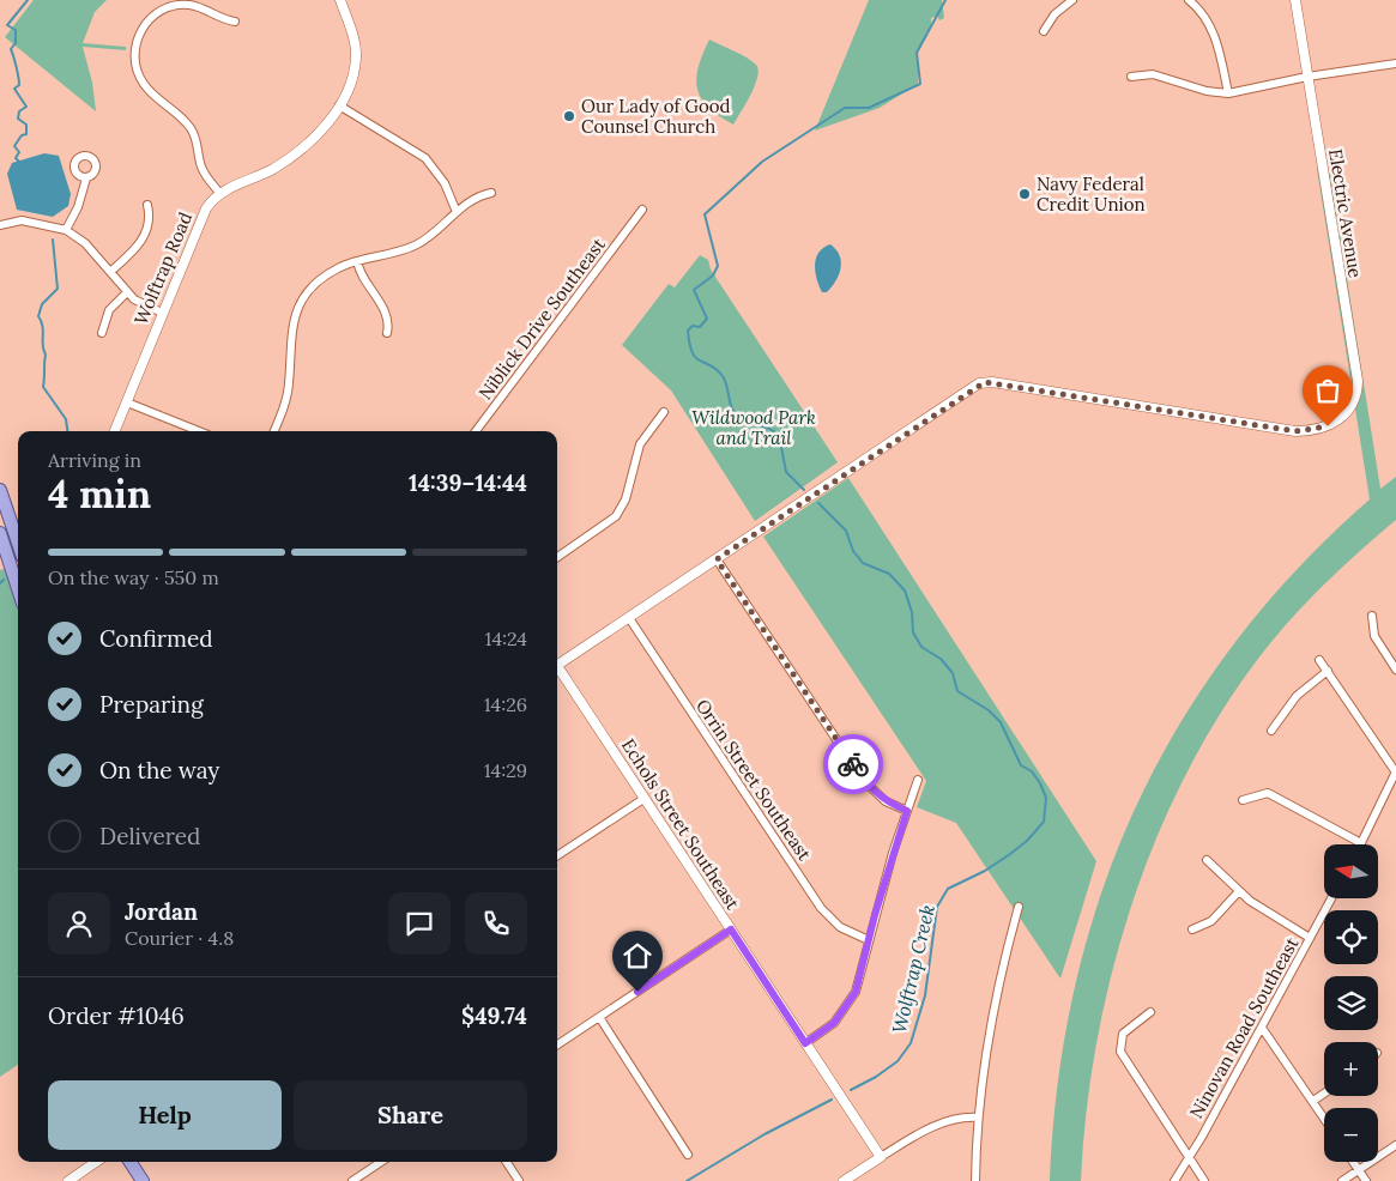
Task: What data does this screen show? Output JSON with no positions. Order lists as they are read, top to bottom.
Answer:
{
  "streets": {
    "street": [
      "Electric Avenue",
      "Wolftrap Road",
      "Niblick Drive Southeast",
      "Orrin Street Southeast",
      "Echols Street Southeast",
      "Ninovan Road Southeast"
    ]
  },
  "water": ["Wolftrap Creek"],
  "parks": ["Wildwood Park and Trail"],
  "places": ["Our Lady of Good Counsel Church", "Navy Federal Credit Union"],
  "north": "left",
  "page": {
    "heading": ["4 min", "Arriving in", "14:39–14:44"],
    "panel": [
      "Jordan",
      "Courier · 4.8",
      "Order #1046",
      "$49.74"
    ],
    "bar": "On the way · 550 m",
    "list": [
      ["Confirmed", "14:24"],
      ["Preparing", "14:26"],
      ["On the way", "14:29"],
      "Delivered"
    ],
    "map_buttons": ["+", "−"],
    "buttons": ["Help", "Share"]
  }
}
